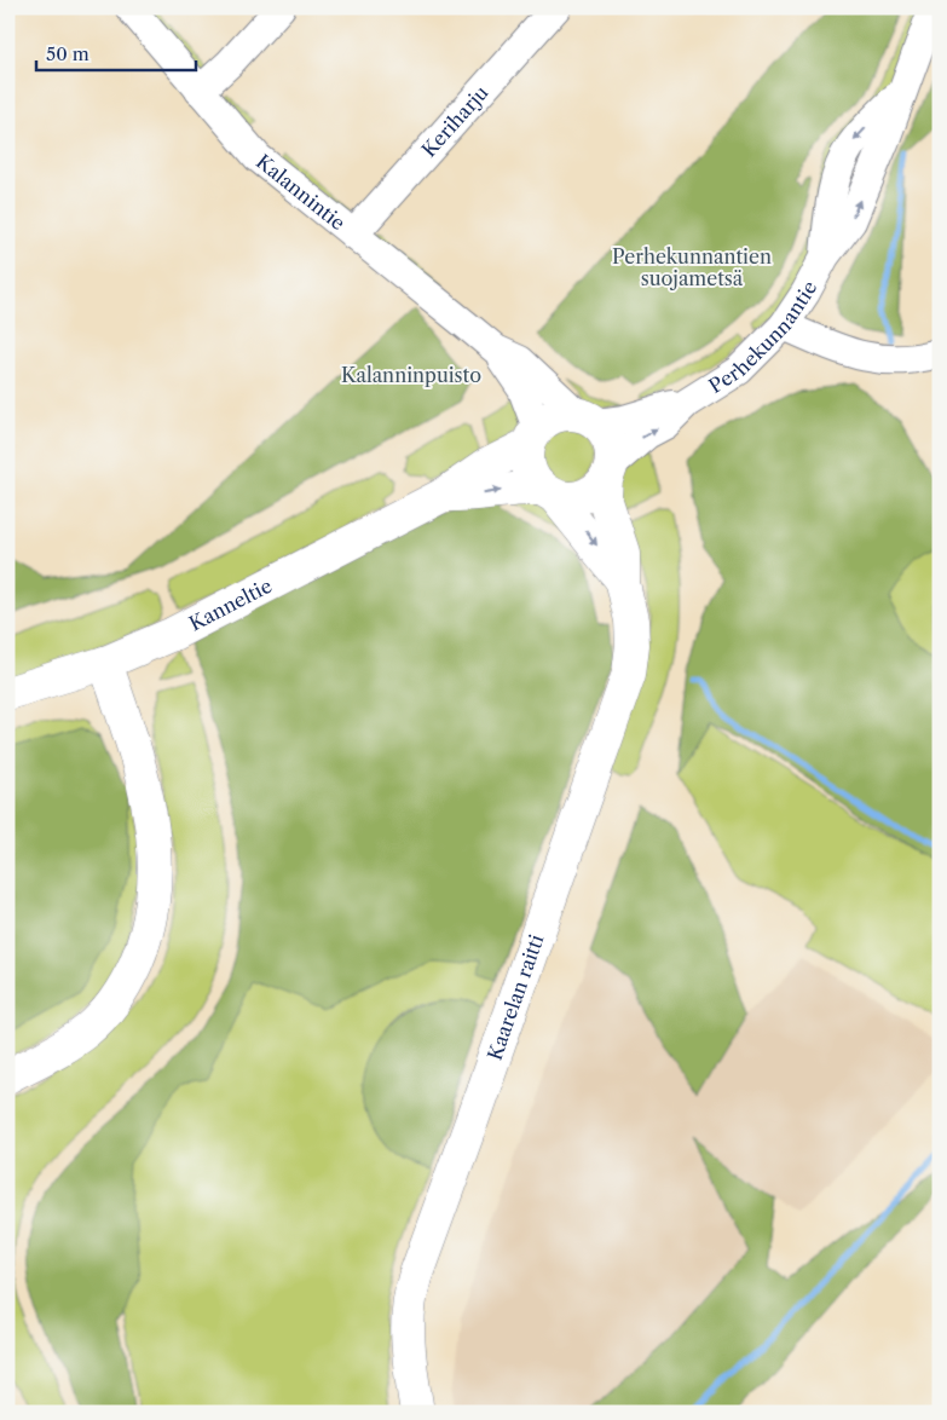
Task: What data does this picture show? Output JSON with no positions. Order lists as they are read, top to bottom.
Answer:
{
  "streets": {
    "main road": ["Kanneltie", "Kaarelan raitti"],
    "street": ["Keriharju", "Kalannintie", "Perhekunnantie"]
  },
  "crossings": [
    ["Keriharju", "Kalannintie"],
    ["Kalannintie", "Perhekunnantie"],
    ["Kalannintie", "Kanneltie"],
    ["Kalannintie", "Kaarelan raitti"],
    ["Perhekunnantie", "Kanneltie"],
    ["Perhekunnantie", "Kaarelan raitti"],
    ["Kanneltie", "Kaarelan raitti"]
  ],
  "parks": ["Perhekunnantien suojametsä", "Kalanninpuisto"],
  "scale_bar": "50 m"
}
